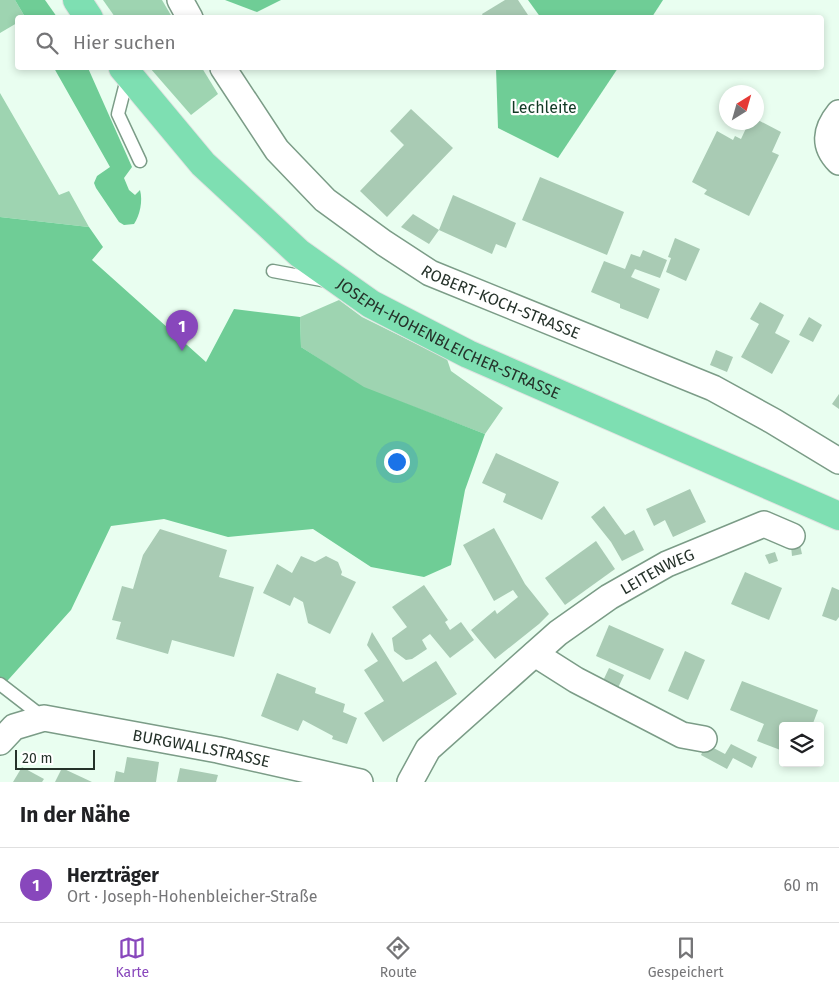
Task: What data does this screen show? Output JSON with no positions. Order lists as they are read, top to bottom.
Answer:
{
  "streets": {
    "main road": ["JOSEPH-HOHENBLEICHER-STRASSE"],
    "street": ["ROBERT-KOCH-STRASSE", "LEITENWEG", "BURGWALLSTRASSE"]
  },
  "parks": ["Lechleite"],
  "scale_bar": "20 m",
  "north": "top right",
  "page": {
    "search": "Hier suchen",
    "pins": "1",
    "scale": "20 m",
    "heading": "In der Nähe",
    "list": [
      {
        "mark": "1",
        "name": "Herzträger",
        "note": "Ort · Joseph-Hohenbleicher-Straße",
        "value": "60 m"
      }
    ],
    "nav": ["Karte", "Route", "Gespeichert"]
  }
}
